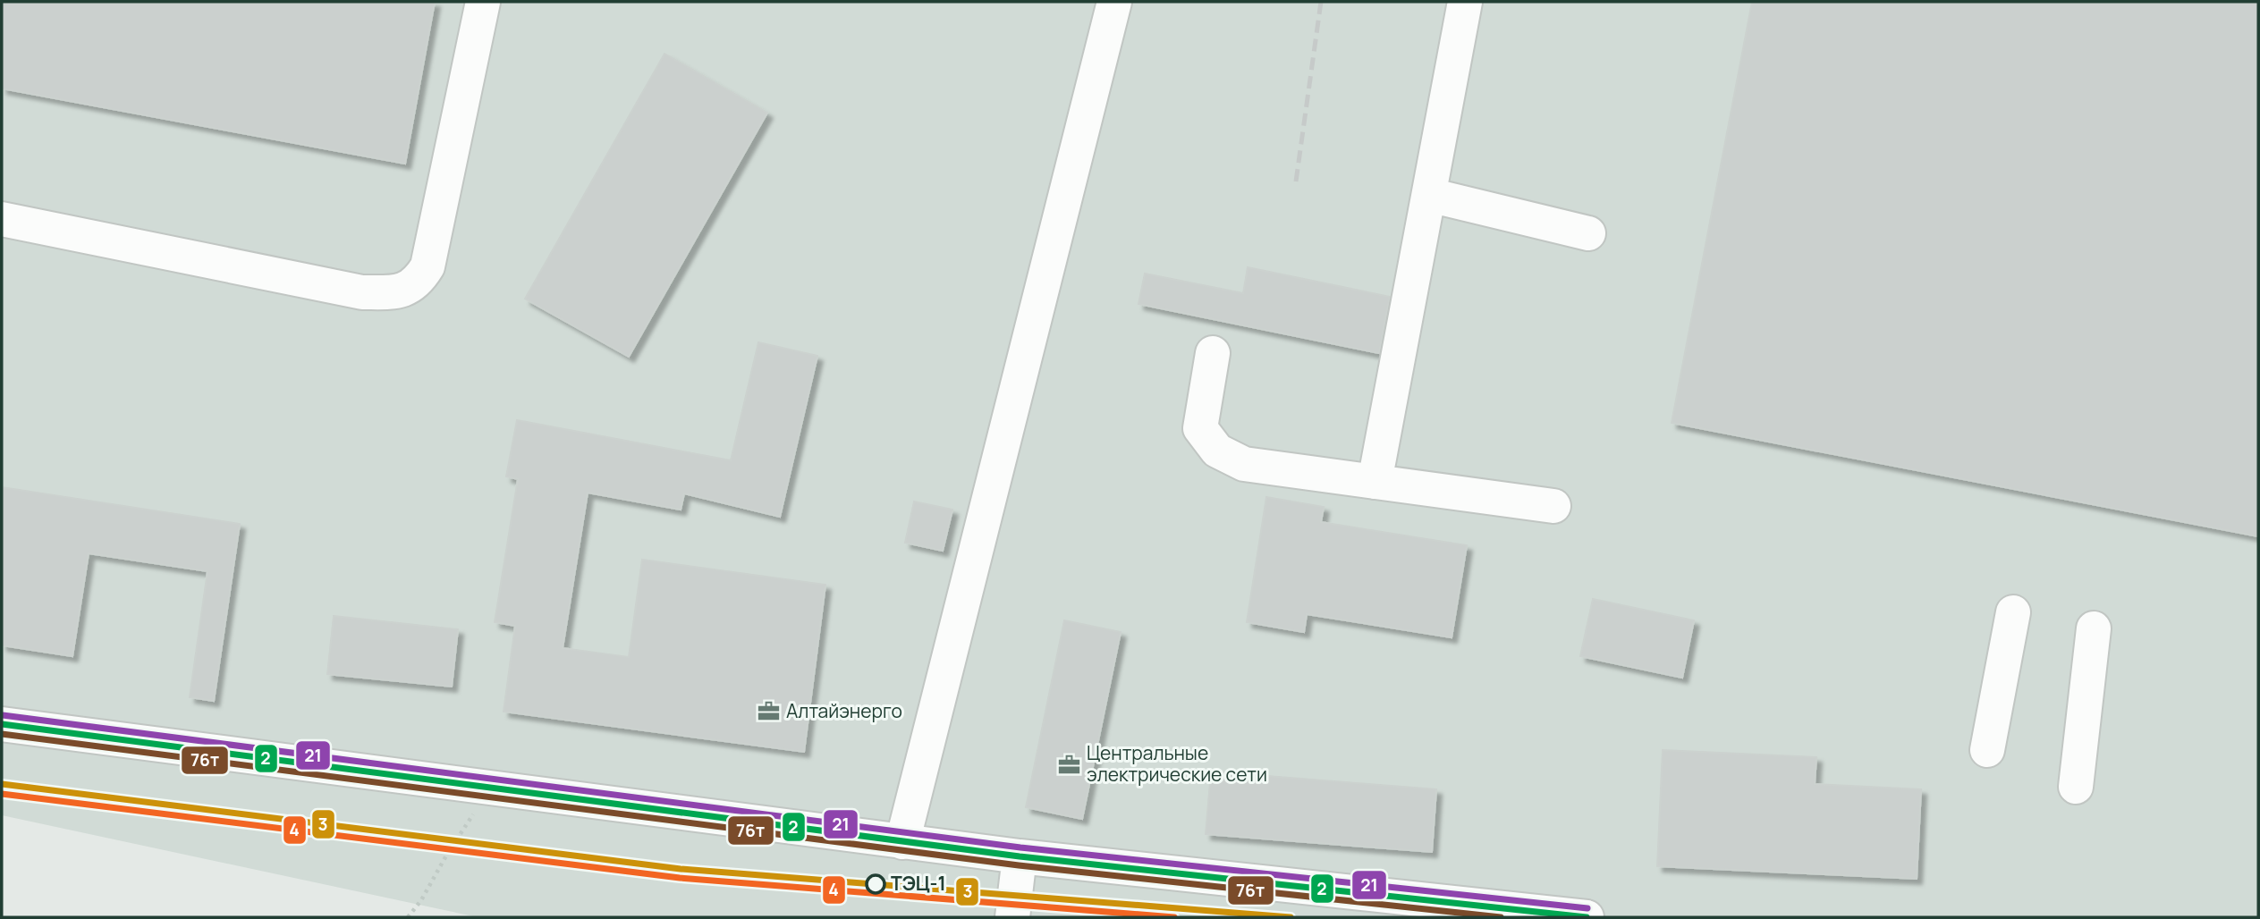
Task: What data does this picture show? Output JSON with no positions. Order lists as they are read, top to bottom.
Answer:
{
  "places": {
    "office": ["Алтайэнерго", "Центральные электрические сети"],
    "other": ["ТЭЦ-1"]
  },
  "lines": [
    "transit line 21",
    "transit line 2",
    "transit line 76т",
    "transit line 3",
    "transit line 4"
  ]
}
